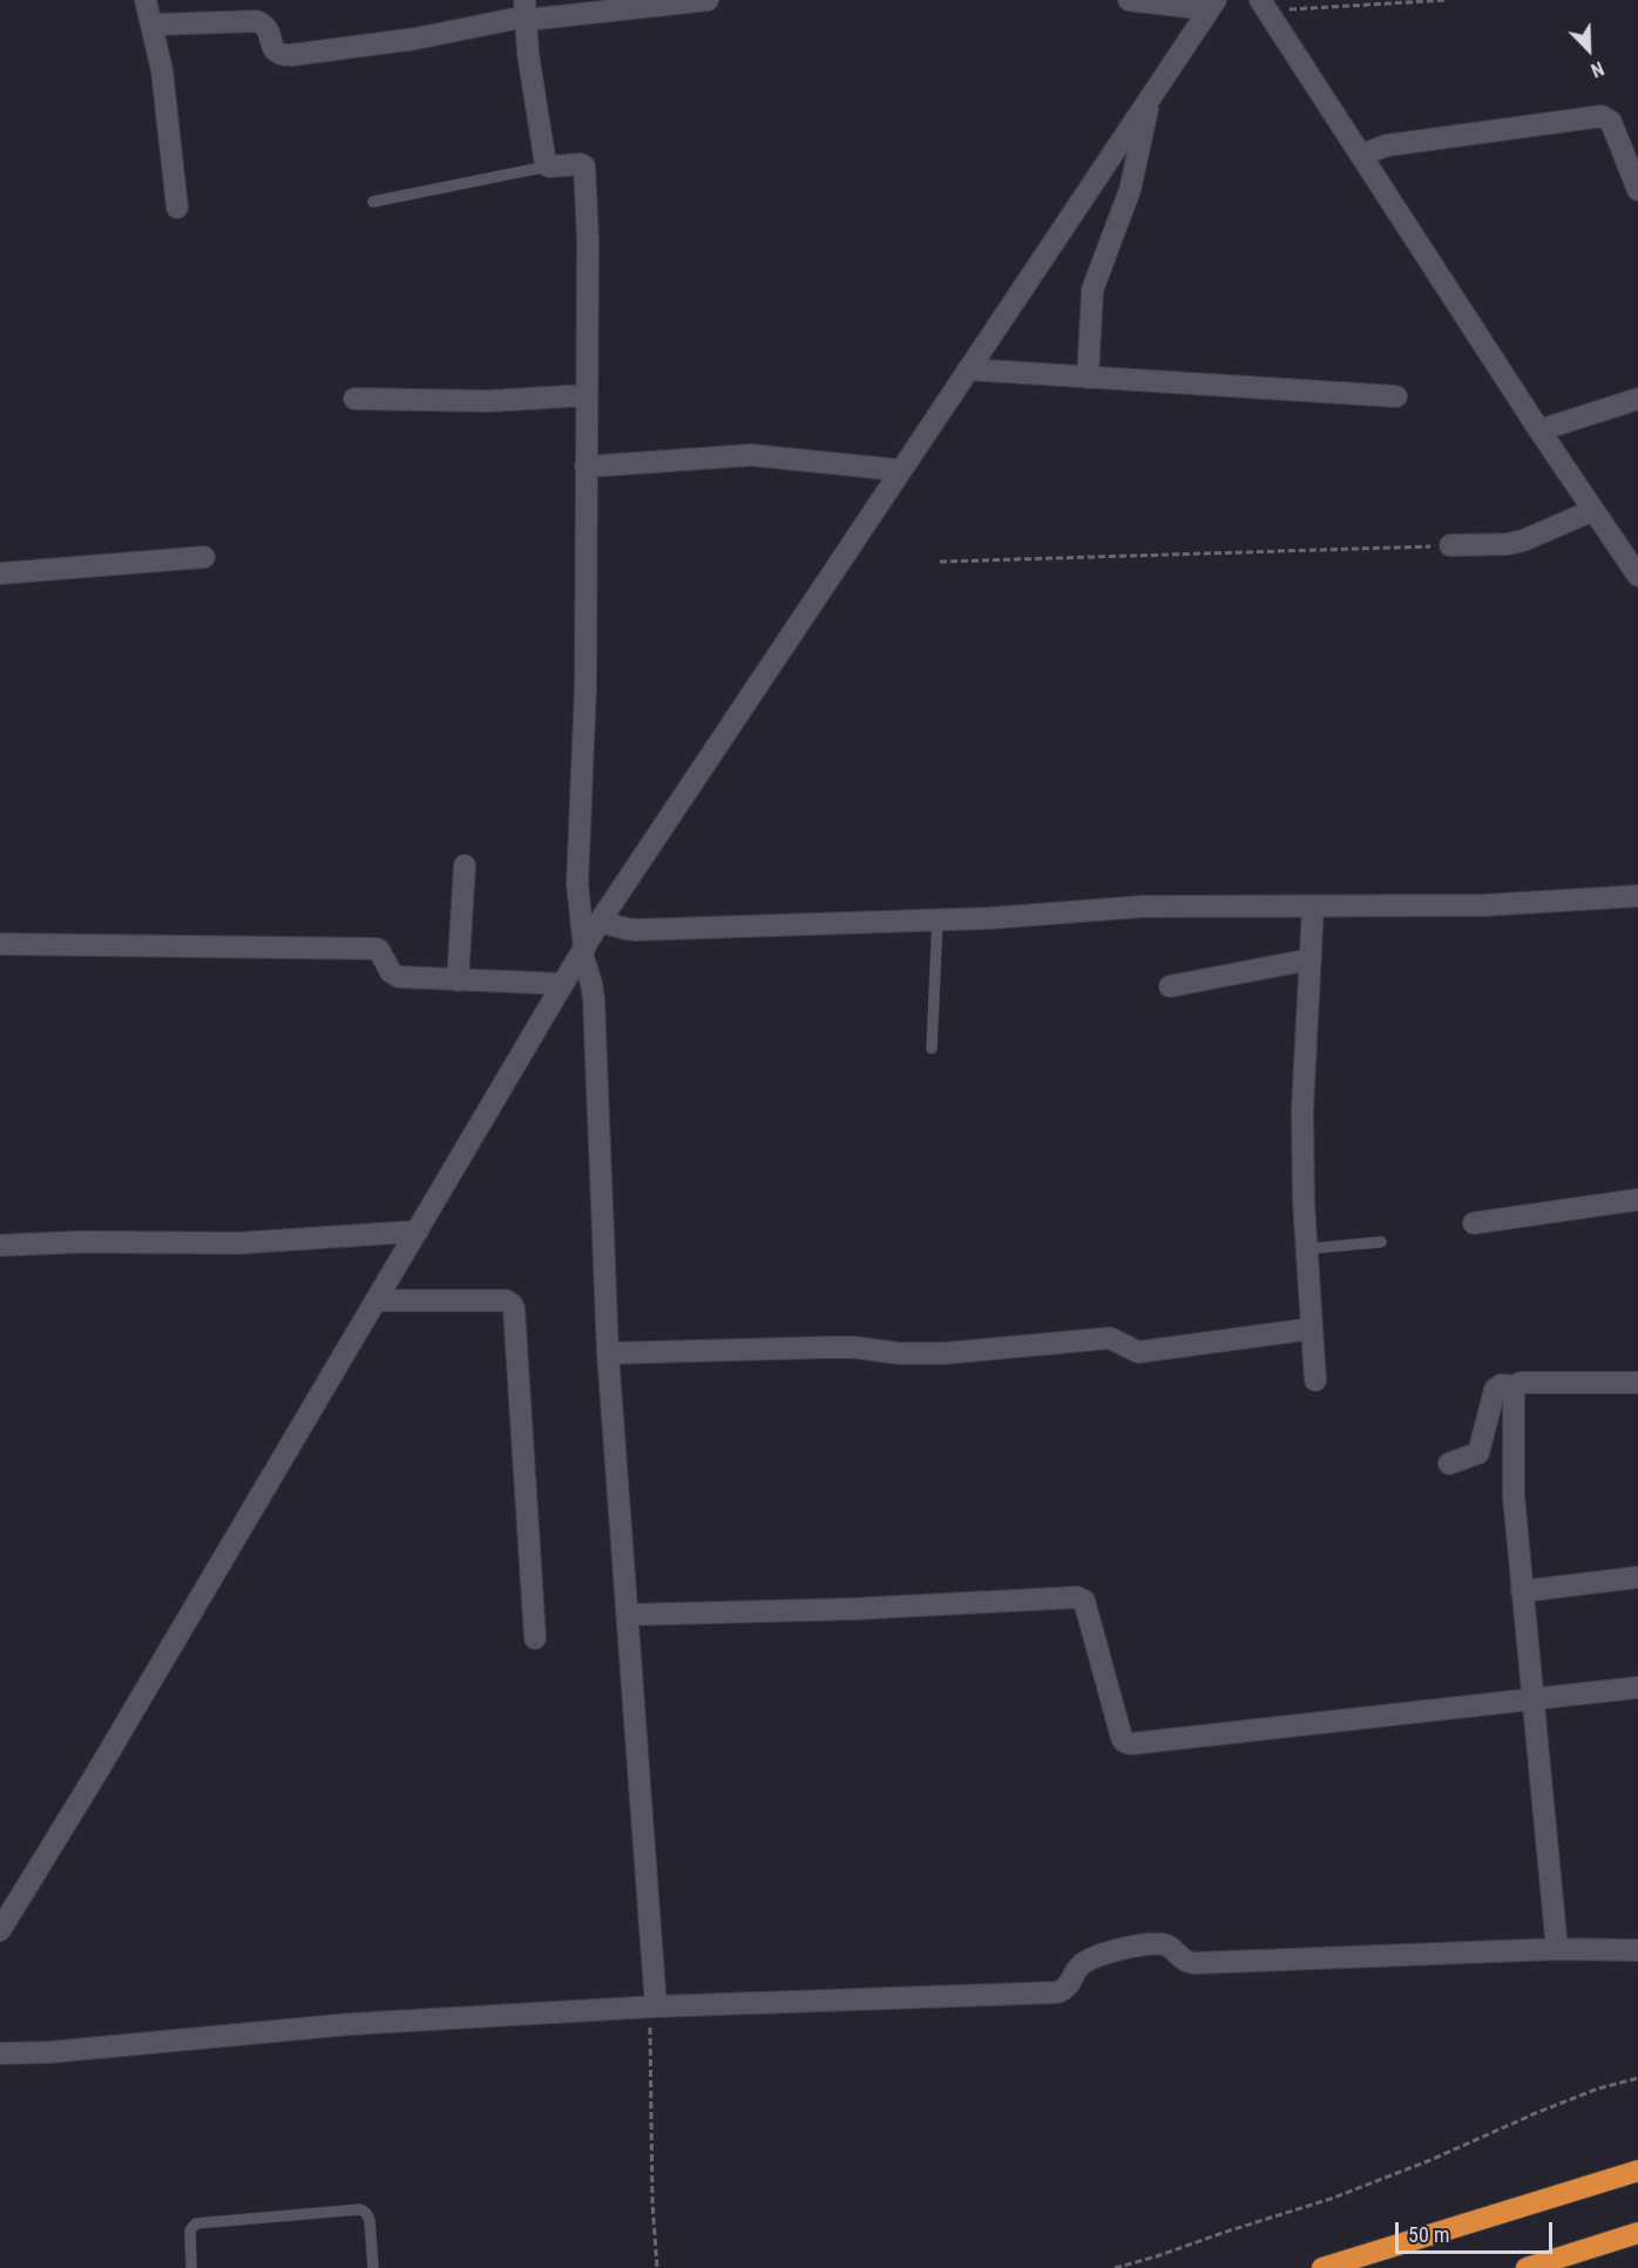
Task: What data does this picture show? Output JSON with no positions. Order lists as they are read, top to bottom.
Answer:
{
  "scale_bar": "50 m",
  "north": "bottom right"
}
